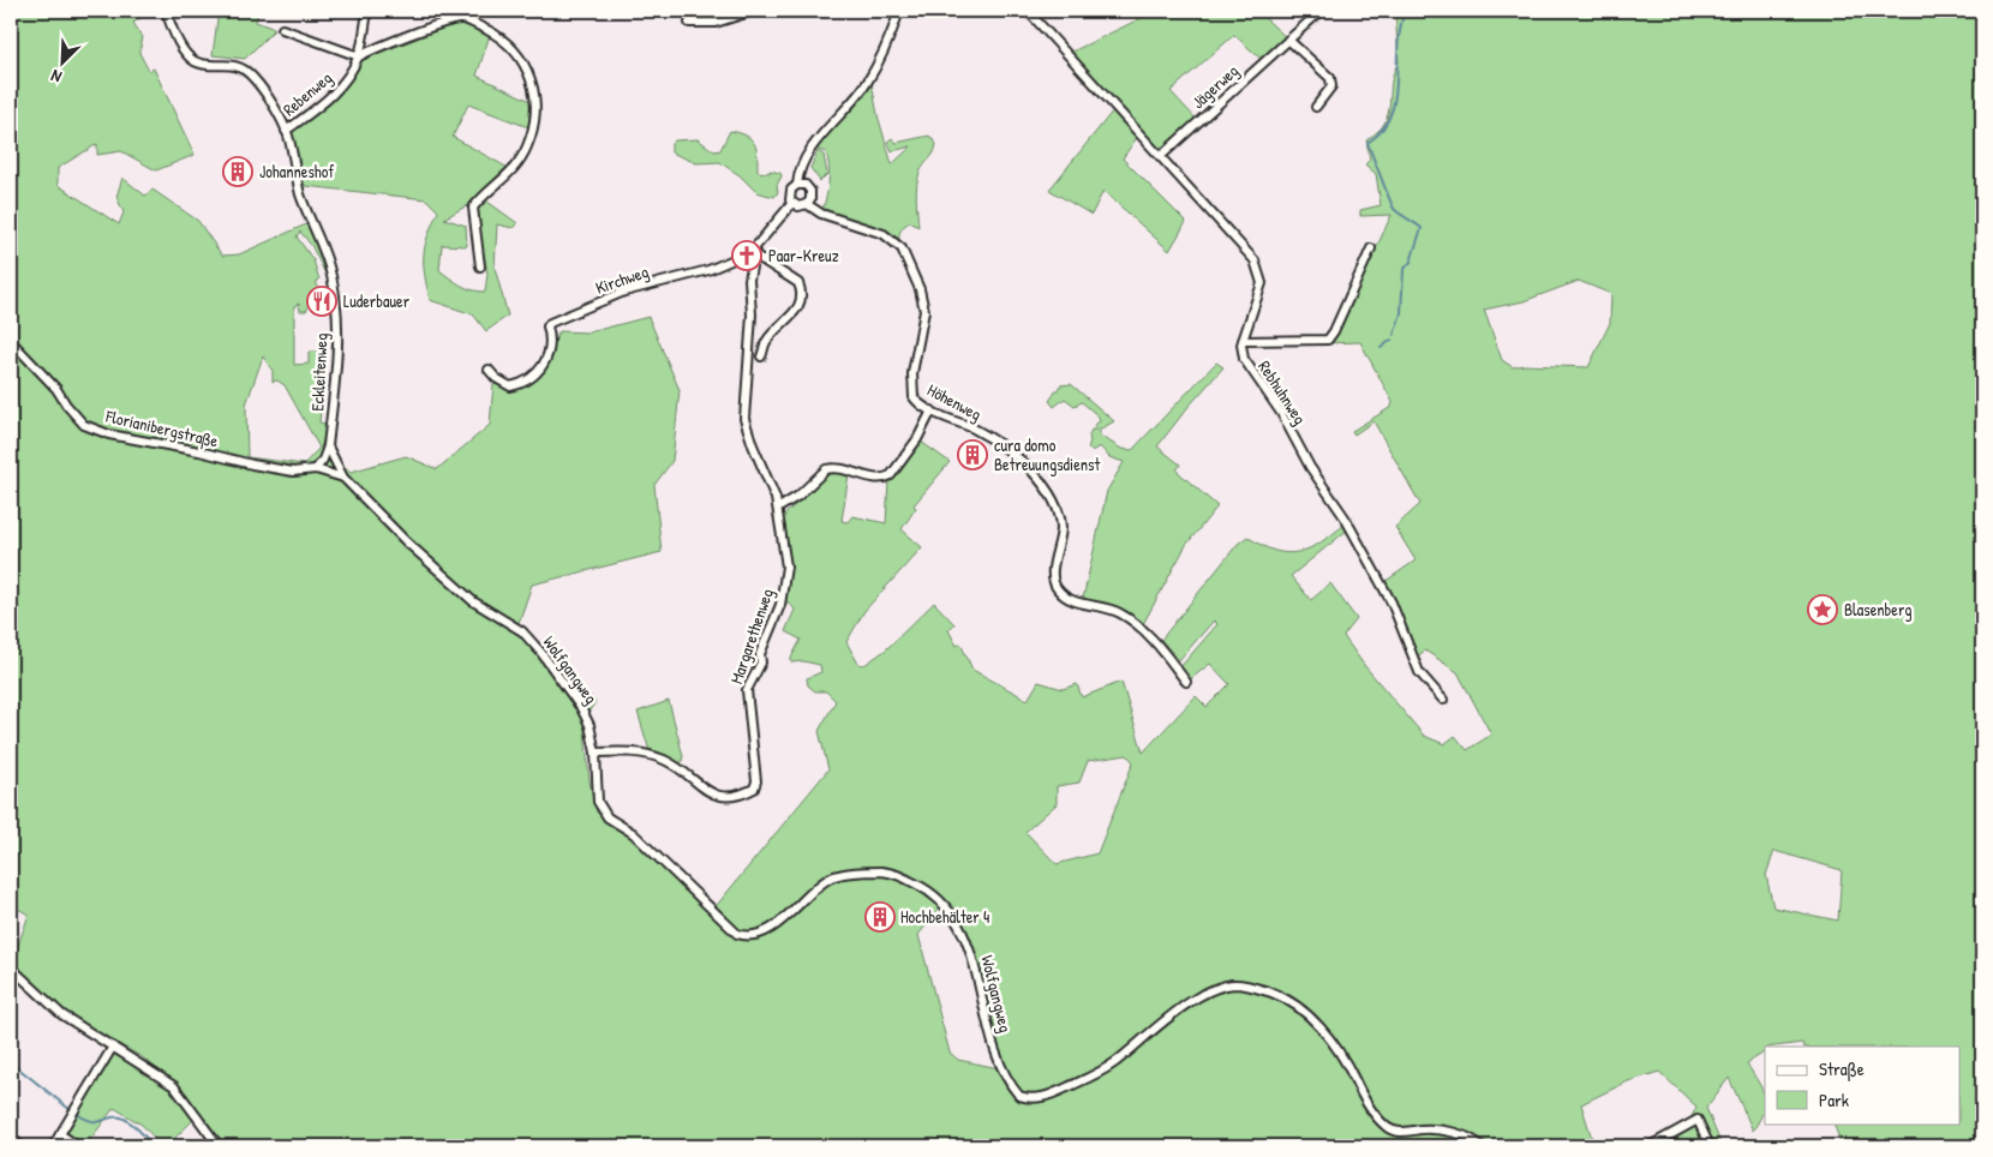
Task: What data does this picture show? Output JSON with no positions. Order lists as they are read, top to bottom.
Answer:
{
  "streets": {
    "street": [
      "Jägerweg",
      "Rebenweg",
      "Kirchweg",
      "Eckleitenweg",
      "Rebhuhnweg",
      "Höhenweg",
      "Florianibergstraße",
      "Margarethenweg",
      "Wolfgangweg"
    ]
  },
  "crossings": [
    ["Rebenweg", "Eckleitenweg"],
    ["Kirchweg", "Höhenweg"],
    ["Kirchweg", "Margarethenweg"],
    ["Eckleitenweg", "Florianibergstraße"],
    ["Florianibergstraße", "Wolfgangweg"],
    ["Margarethenweg", "Wolfgangweg"]
  ],
  "places": {
    "building": ["Johanneshof", "cura domo Betreuungsdienst", "Hochbehälter 4"],
    "church": ["Paar-Kreuz"],
    "restaurant": ["Luderbauer"],
    "place": ["Blasenberg"]
  },
  "legend": ["Straße", "Park"],
  "north": "bottom left"
}
